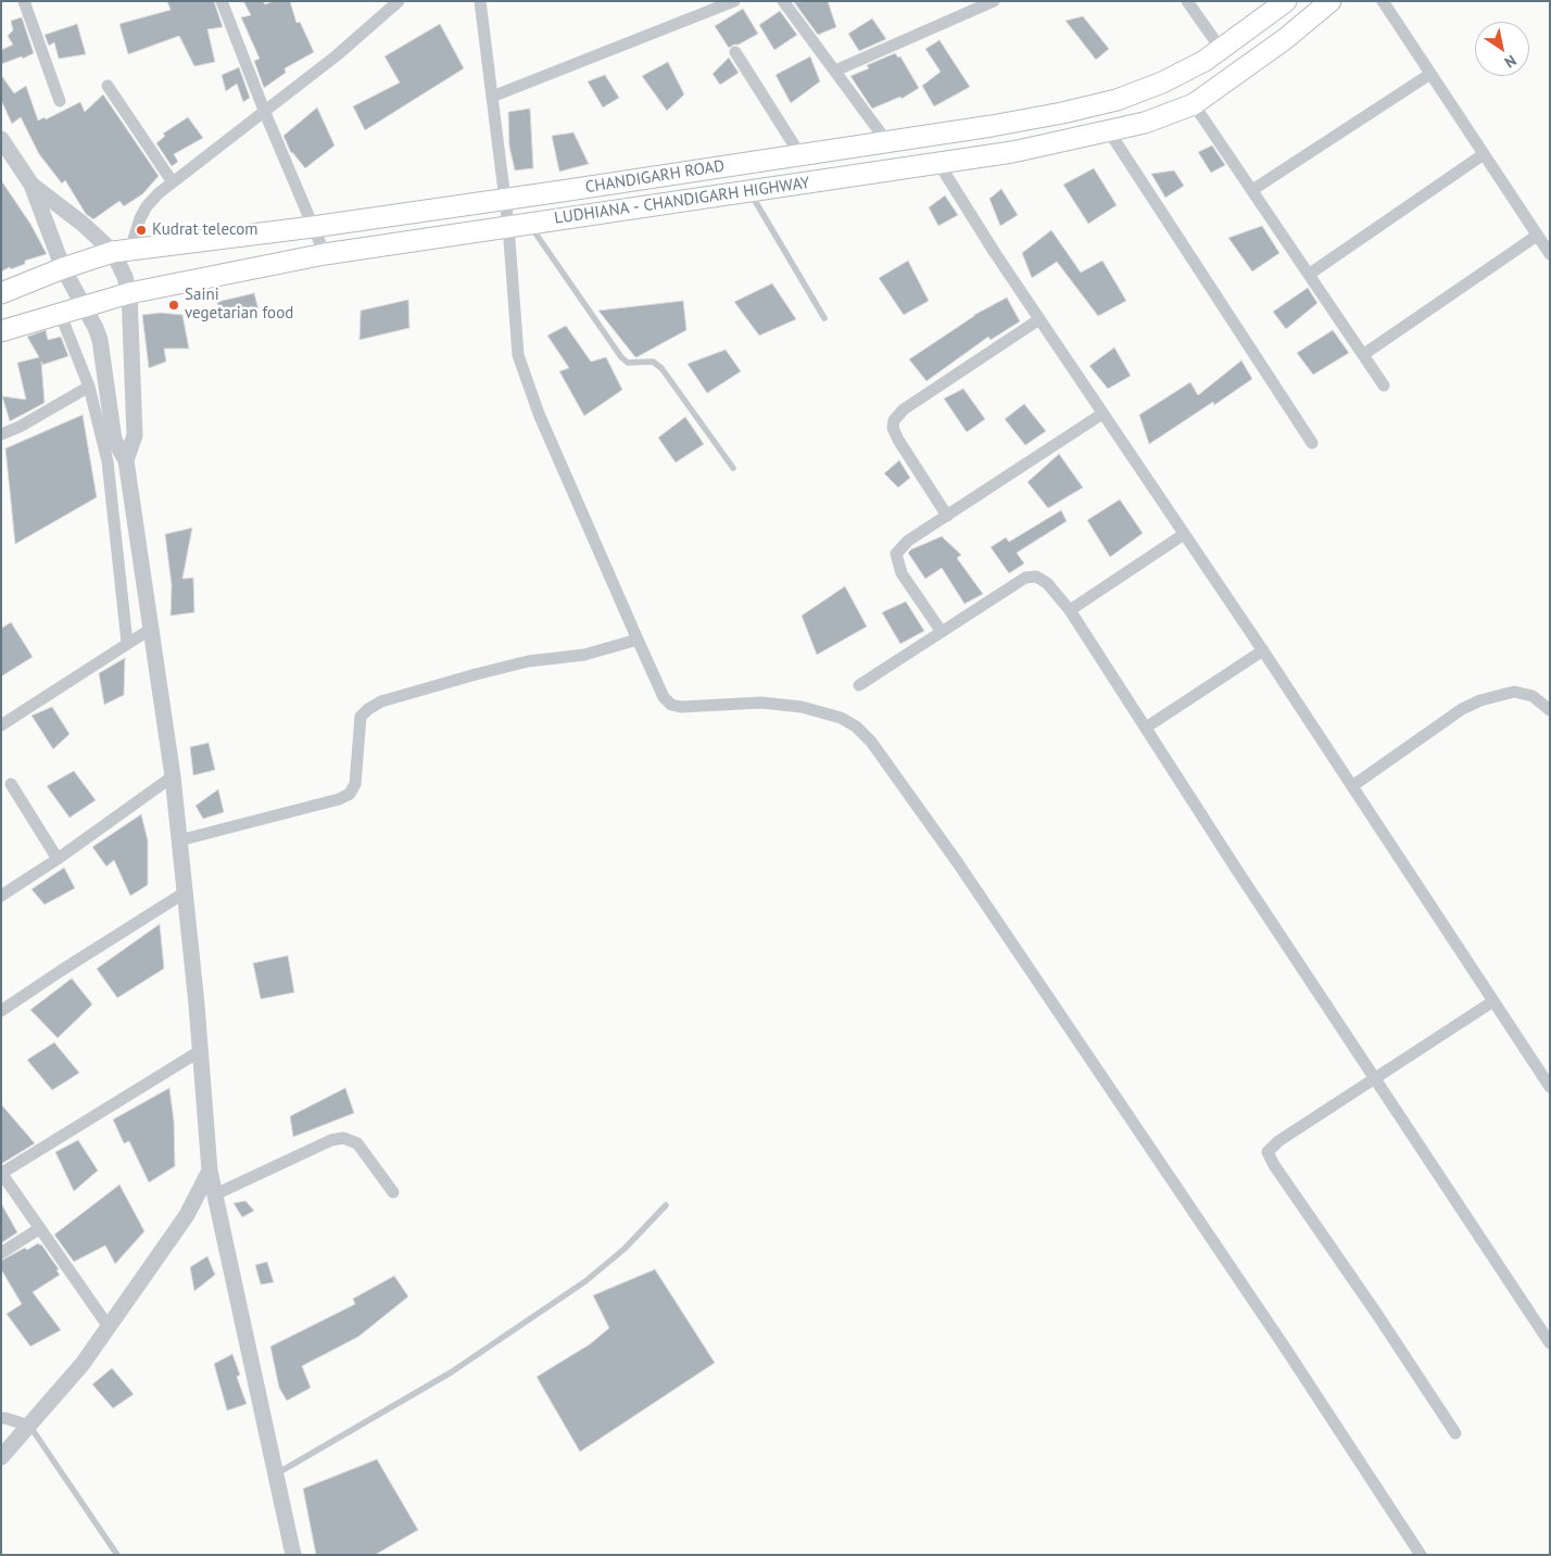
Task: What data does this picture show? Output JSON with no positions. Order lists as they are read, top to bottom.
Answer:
{
  "streets": {
    "main road": ["CHANDIGARH ROAD", "LUDHIANA - CHANDIGARH HIGHWAY"]
  },
  "places": ["Kudrat telecom", "Saini vegetarian food"],
  "north": "bottom right"
}
